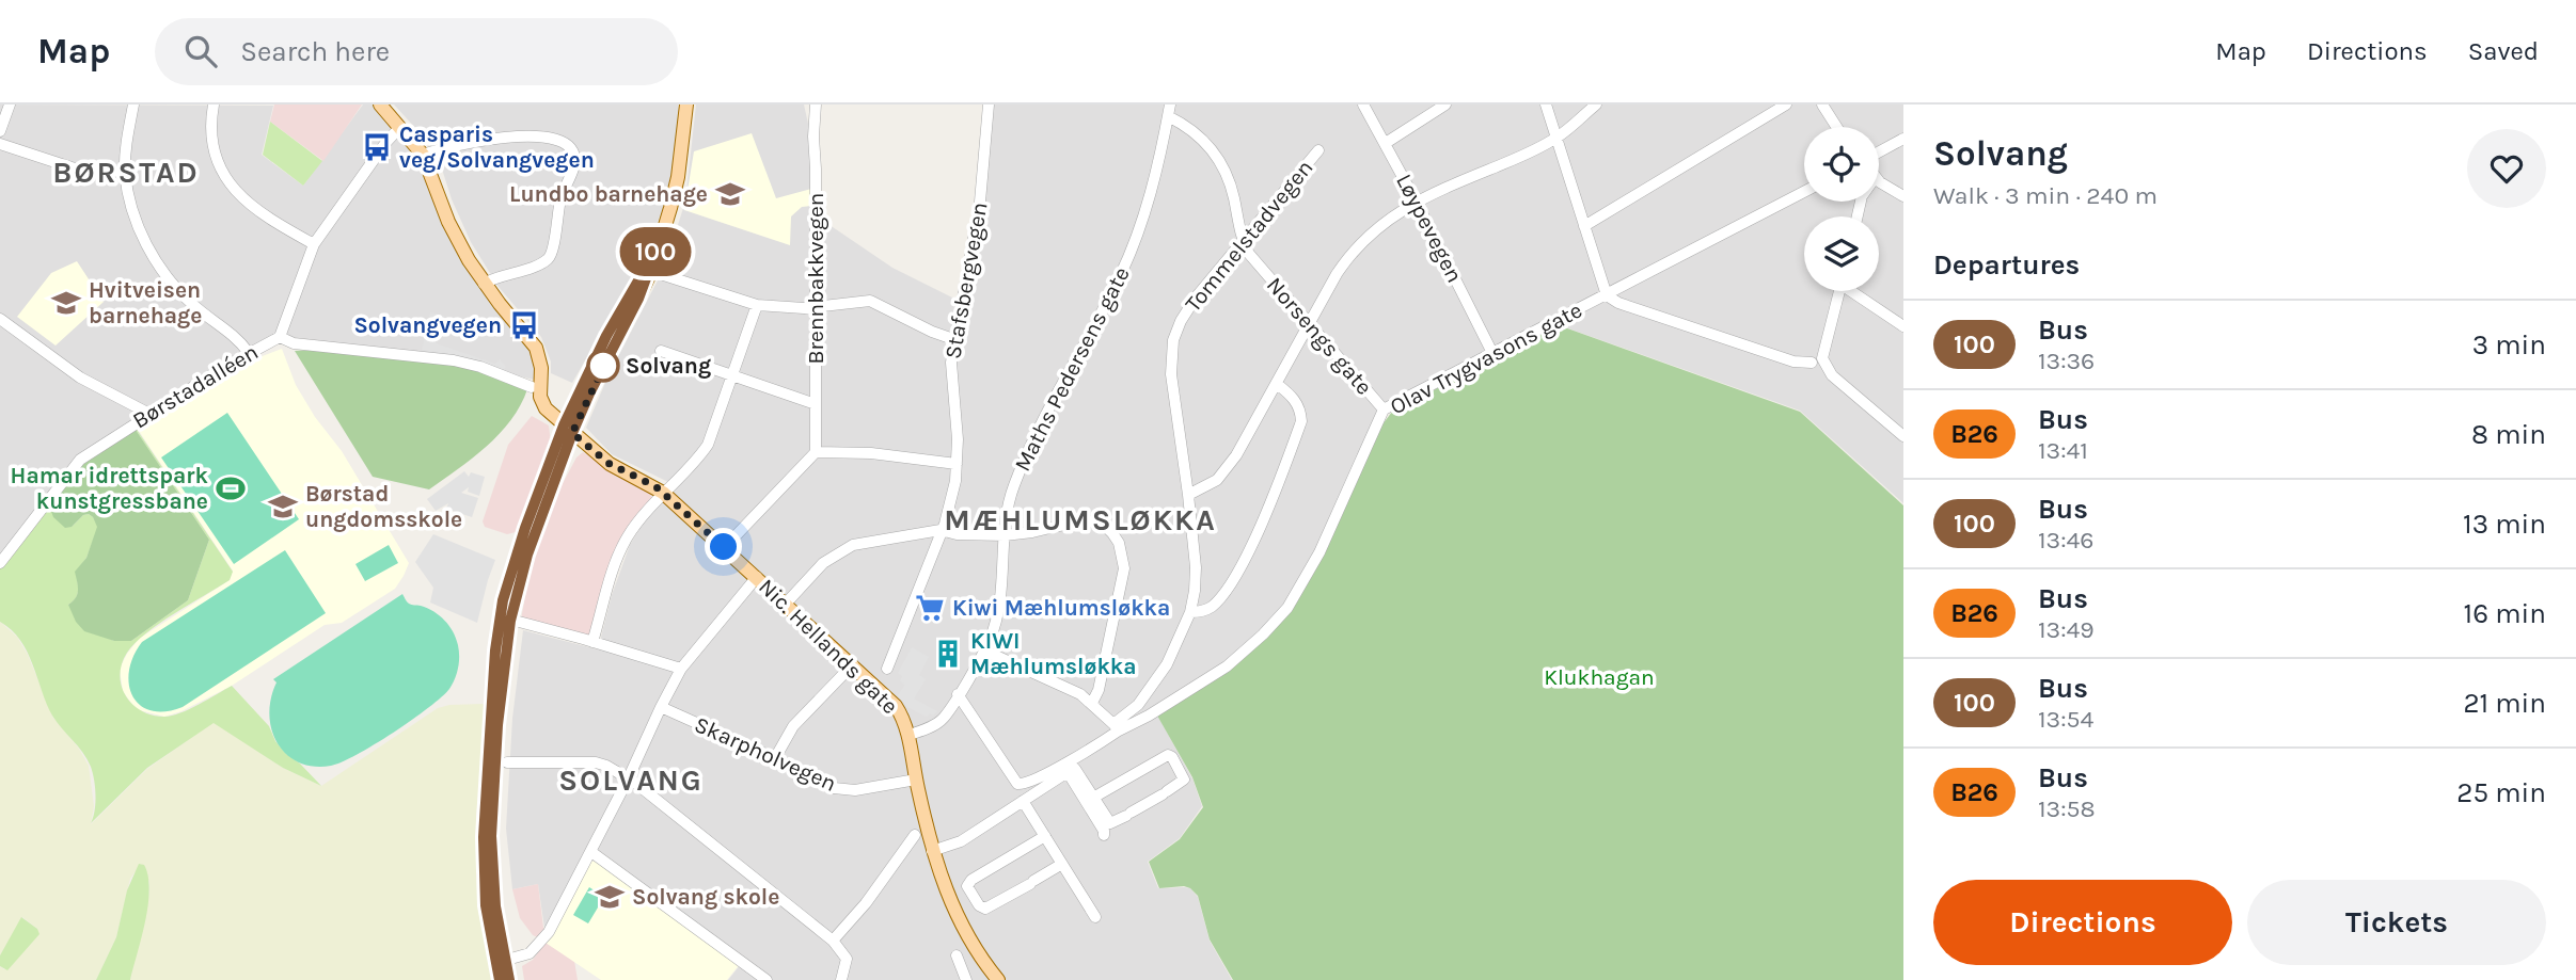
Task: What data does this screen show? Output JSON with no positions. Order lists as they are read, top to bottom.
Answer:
{
  "streets": {
    "main road": ["Nic. Hellands gate"],
    "street": [
      "Løypevegen",
      "Tommelstadvegen",
      "Brennbakkvegen",
      "Stafsbergvegen",
      "Norsengs gate",
      "Olav Trygvasons gate",
      "Maths Pedersens gate",
      "Børstadalléen",
      "Skarpholvegen"
    ]
  },
  "crossings": [
    ["Løypevegen", "Olav Trygvasons gate"],
    ["Tommelstadvegen", "Norsengs gate"],
    ["Tommelstadvegen", "Olav Trygvasons gate"],
    ["Norsengs gate", "Olav Trygvasons gate"],
    ["Norsengs gate", "Maths Pedersens gate"],
    ["Maths Pedersens gate", "Nic. Hellands gate"]
  ],
  "districts": ["BØRSTAD", "MÆHLUMSLØKKA", "SOLVANG"],
  "parks": ["Klukhagan"],
  "places": {
    "bus stop": ["Casparis veg/Solvangvegen", "Solvangvegen"],
    "school or university": [
      "Lundbo barnehage",
      "Hvitveisen barnehage",
      "Børstad ungdomsskole",
      "Solvang skole"
    ],
    "other": ["Solvang"],
    "sports": ["Hamar idrettspark kunstgressbane"],
    "supermarket": ["Kiwi Mæhlumsløkka"],
    "building": ["KIWI Mæhlumsløkka"]
  },
  "lines": ["bus line 100"],
  "page": {
    "header": "Map",
    "search": "Search here",
    "nav": ["Map", "Directions", "Saved"],
    "on_map": "100",
    "heading": [
      ["Solvang", "Walk · 3 min · 240 m"],
      "Departures"
    ],
    "list": [
      {
        "mark": "100",
        "name": "Bus",
        "note": "13:36",
        "value": "3 min"
      },
      {
        "mark": "B26",
        "name": "Bus",
        "note": "13:41",
        "value": "8 min"
      },
      {
        "mark": "100",
        "name": "Bus",
        "note": "13:46",
        "value": "13 min"
      },
      {
        "mark": "B26",
        "name": "Bus",
        "note": "13:49",
        "value": "16 min"
      },
      {
        "mark": "100",
        "name": "Bus",
        "note": "13:54",
        "value": "21 min"
      },
      {
        "mark": "B26",
        "name": "Bus",
        "note": "13:58",
        "value": "25 min"
      }
    ],
    "buttons": ["Directions", "Tickets"]
  }
}
